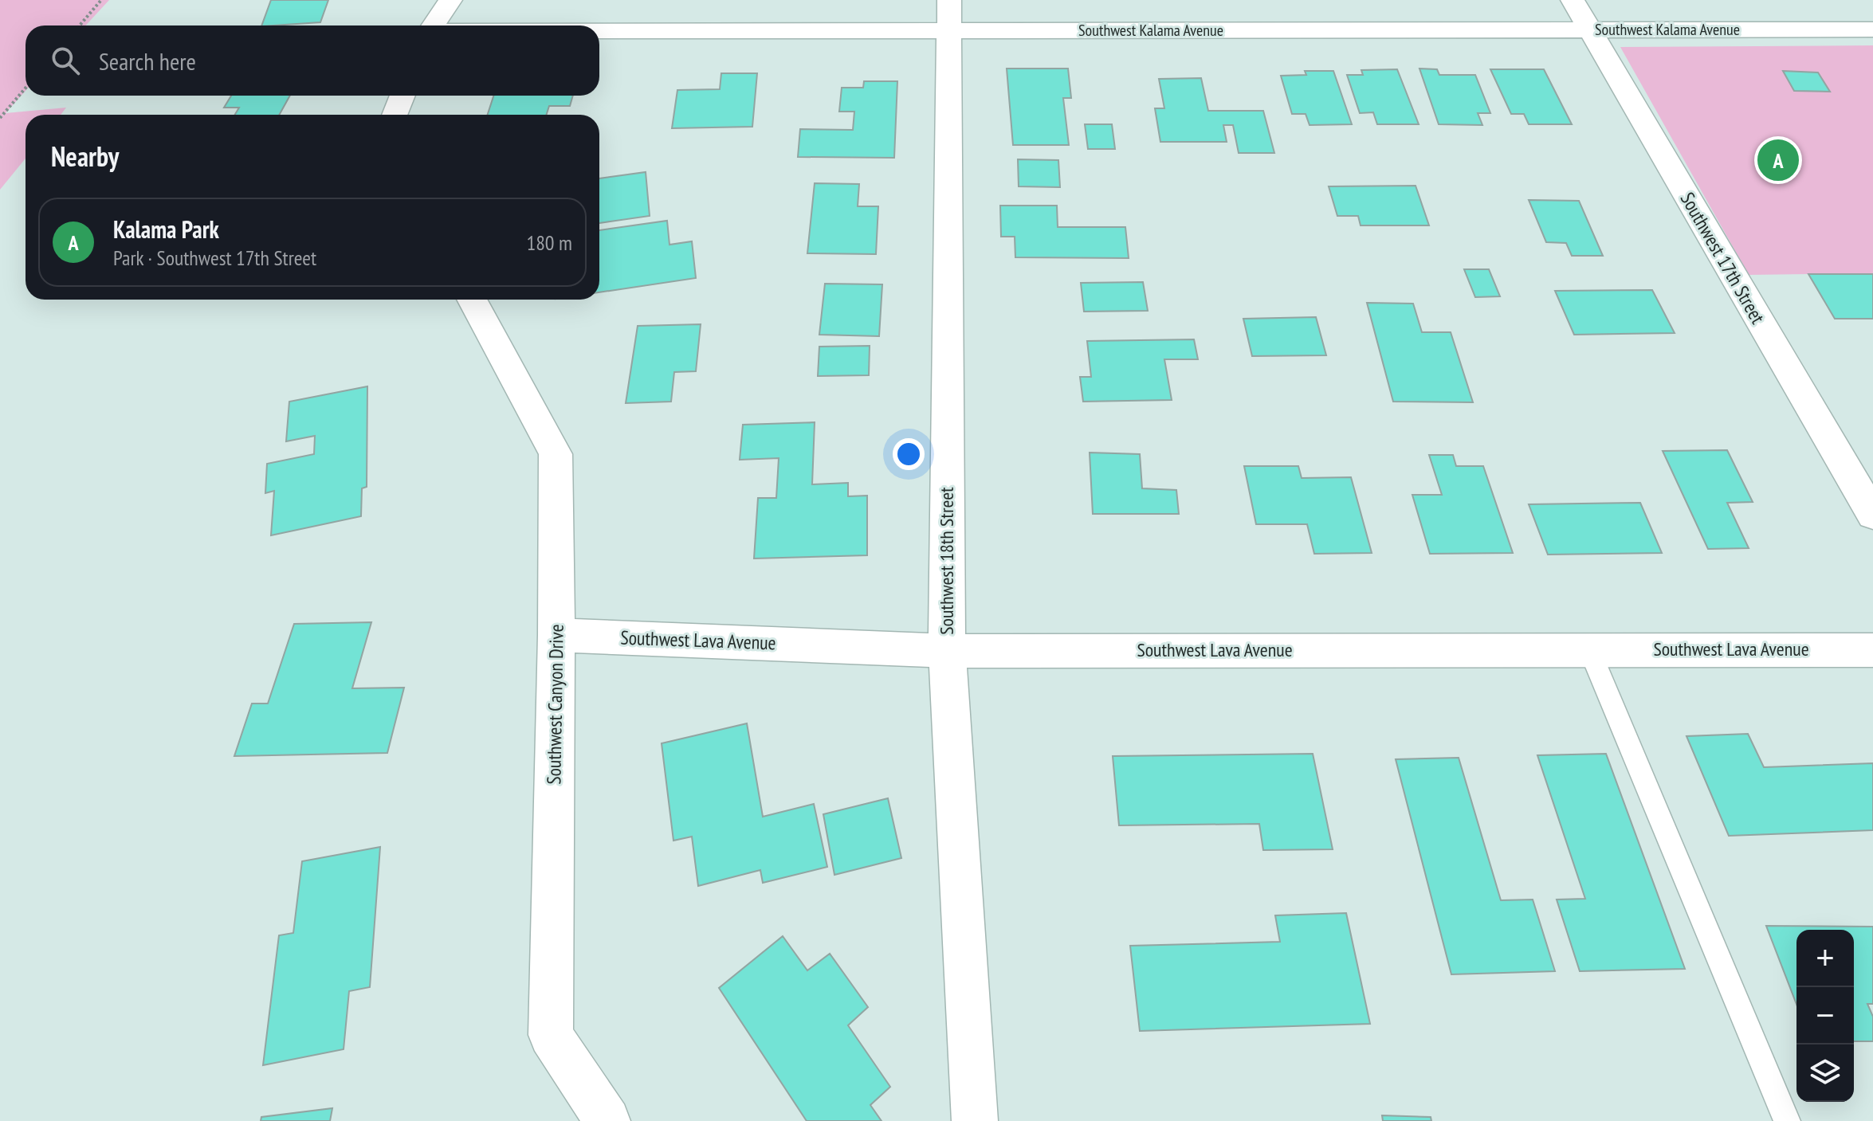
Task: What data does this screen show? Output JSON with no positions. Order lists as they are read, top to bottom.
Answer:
{
  "streets": {
    "street": [
      "Southwest Kalama Avenue",
      "Southwest 17th Street",
      "Southwest 18th Street",
      "Southwest Lava Avenue",
      "Southwest Canyon Drive"
    ]
  },
  "crossings": [
    ["Southwest Kalama Avenue", "Southwest 17th Street"],
    ["Southwest Kalama Avenue", "Southwest 18th Street"],
    ["Southwest 18th Street", "Southwest Lava Avenue"],
    ["Southwest Lava Avenue", "Southwest Canyon Drive"]
  ],
  "page": {
    "search": "Search here",
    "heading": "Nearby",
    "pins": "A",
    "list": [
      {
        "mark": "A",
        "name": "Kalama Park",
        "note": "Park · Southwest 17th Street",
        "value": "180 m"
      }
    ],
    "map_buttons": ["+", "−"]
  }
}
